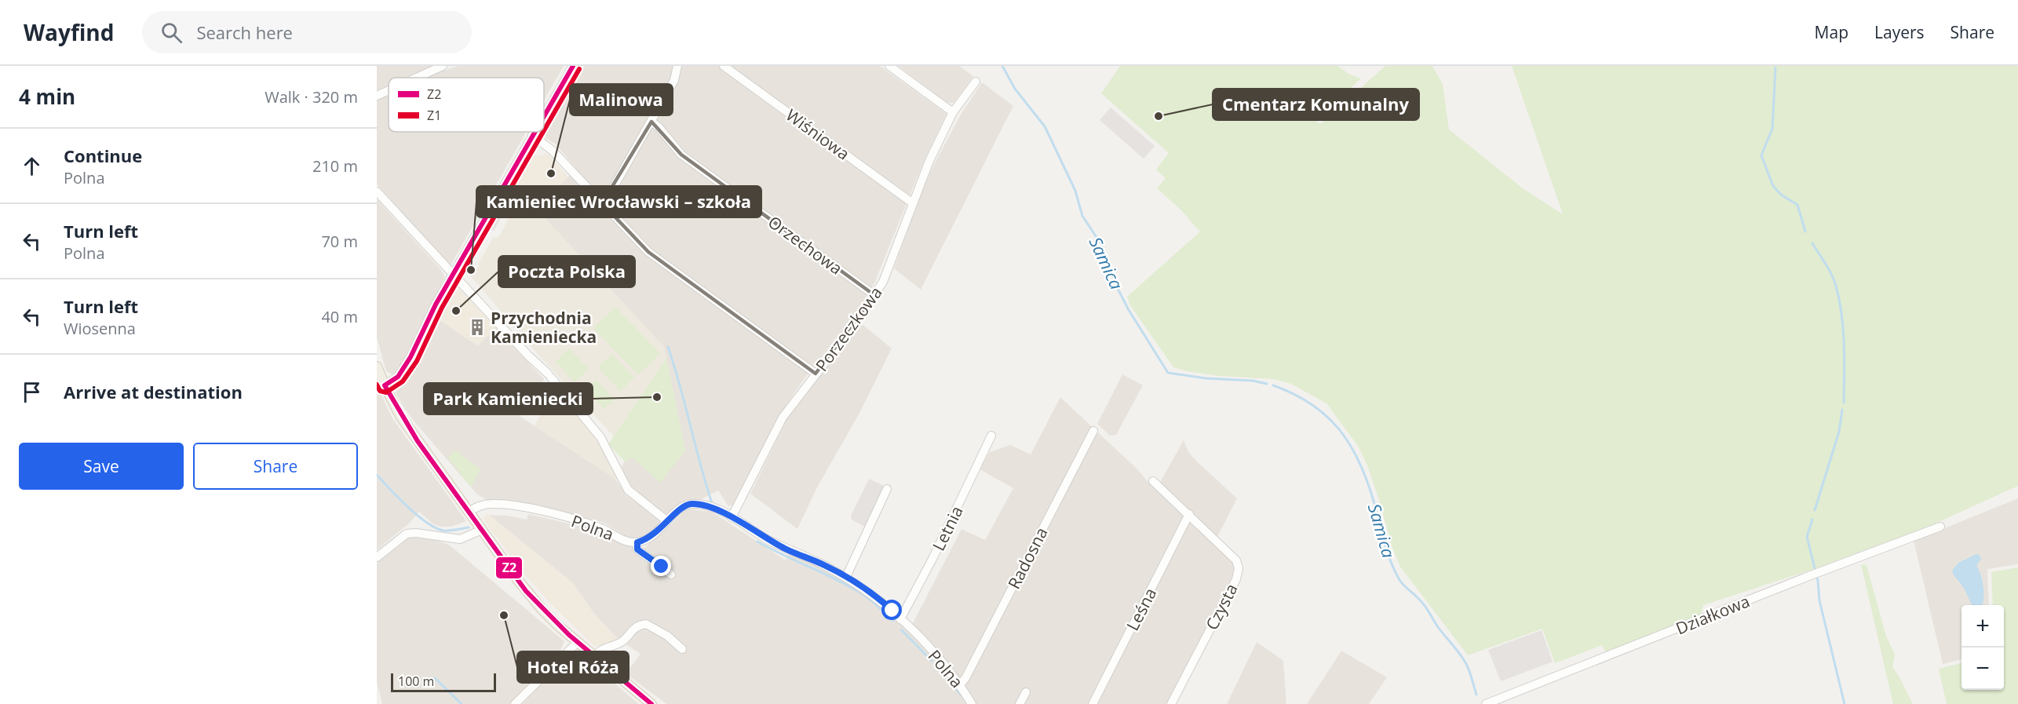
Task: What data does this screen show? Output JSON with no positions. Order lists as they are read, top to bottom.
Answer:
{
  "streets": {
    "street": [
      "Wiśniowa",
      "Orzechowa",
      "Porzeczkowa",
      "Polna",
      "Letnia",
      "Radosna",
      "Czysta",
      "Leśna",
      "Działkowa"
    ]
  },
  "crossings": [
    ["Wiśniowa", "Porzeczkowa"],
    ["Orzechowa", "Porzeczkowa"],
    ["Porzeczkowa", "Polna"],
    ["Polna", "Letnia"],
    ["Polna", "Radosna"],
    ["Czysta", "Leśna"]
  ],
  "water": ["Samica"],
  "places": {
    "other": [
      "Cmentarz Komunalny",
      "Malinowa",
      "Kamieniec Wrocławski – szkoła",
      "Poczta Polska",
      "Park Kamieniecki",
      "Hotel Róża"
    ],
    "building": ["Przychodnia Kamieniecka"]
  },
  "lines": ["transit line Z2", "transit line Z1"],
  "legend": ["Z2", "Z1"],
  "scale_bar": "100 m",
  "page": {
    "header": "Wayfind",
    "search": "Search here",
    "nav": ["Map", "Layers", "Share"],
    "heading": ["4 min", "Walk · 320 m"],
    "list": [
      ["Continue", "Polna", "210 m"],
      ["Turn left", "Polna", "70 m"],
      ["Turn left", "Wiosenna", "40 m"],
      "Arrive at destination"
    ],
    "buttons": ["Save", "Share"],
    "map_buttons": ["+", "−"],
    "scale": "100 m"
  }
}
